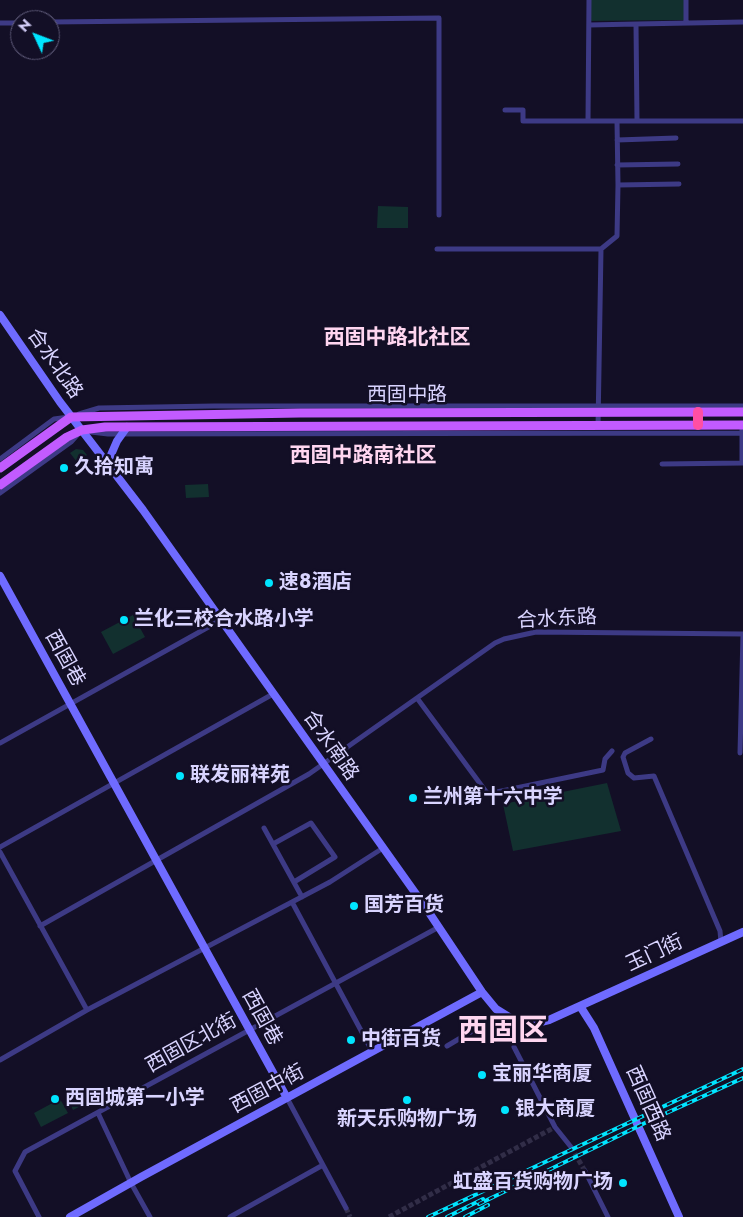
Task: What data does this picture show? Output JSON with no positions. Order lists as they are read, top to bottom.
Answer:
{
  "streets": {
    "main road": ["西固中路"],
    "street": [
      "合水北路",
      "合水东路",
      "西固巷",
      "合水南路",
      "玉门街",
      "西固区北街",
      "西固中街",
      "西固西路"
    ]
  },
  "crossings": [
    ["合水北路", "西固中路"],
    ["合水北路", "合水南路"],
    ["西固中路", "合水南路"],
    ["合水东路", "西固巷"],
    ["合水东路", "合水南路"],
    ["西固巷", "西固区北街"],
    ["西固巷", "西固中街"],
    ["合水南路", "玉门街"],
    ["合水南路", "西固区北街"],
    ["合水南路", "西固中街"],
    ["合水南路", "西固西路"],
    ["玉门街", "西固西路"]
  ],
  "districts": ["西固中路北社区", "西固中路南社区", "西固区"],
  "places": [
    "久拾知寓",
    "速8酒店",
    "兰化三校合水路小学",
    "联发丽祥苑",
    "兰州第十六中学",
    "国芳百货",
    "中街百货",
    "宝丽华商厦",
    "西固城第一小学",
    "新天乐购物广场",
    "银大商厦",
    "虹盛百货购物广场"
  ],
  "north": "top left"
}
